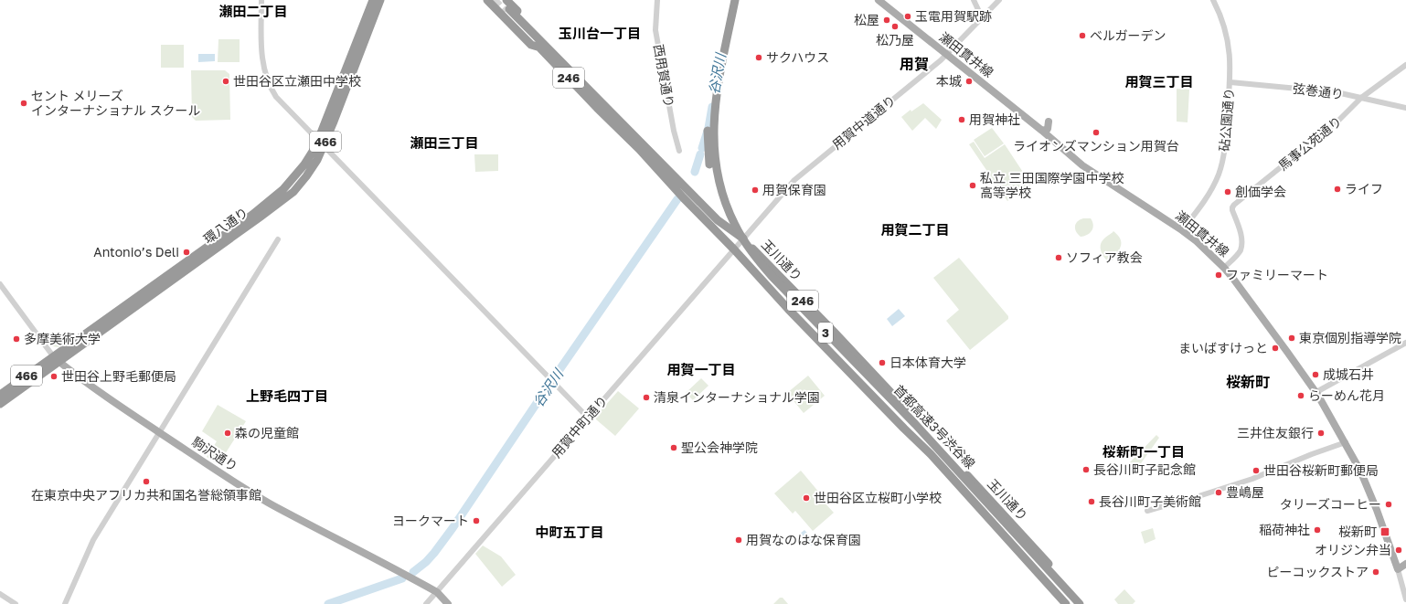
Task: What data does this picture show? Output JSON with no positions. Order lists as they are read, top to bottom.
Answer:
{
  "streets": {
    "highway": [
      "246",
      "466",
      "環八通り",
      "玉川通り",
      "3",
      "首都高速3号渋谷線"
    ],
    "main road": ["瀬田貫井線", "駒沢通り"],
    "street": [
      "西用賀通り",
      "弦巻通り",
      "砧公園通り",
      "用賀中道通り",
      "馬事公苑通り",
      "用賀中町通り"
    ]
  },
  "crossings": [
    ["瀬田貫井線", "砧公園通り"],
    ["瀬田貫井線", "用賀中道通り"],
    ["瀬田貫井線", "馬事公苑通り"],
    ["246", "玉川通り"],
    ["弦巻通り", "砧公園通り"],
    ["弦巻通り", "馬事公苑通り"],
    ["用賀中道通り", "玉川通り"],
    ["用賀中道通り", "用賀中町通り"],
    ["環八通り", "駒沢通り"],
    ["玉川通り", "用賀中町通り"],
    ["用賀中町通り", "駒沢通り"]
  ],
  "districts": [
    "瀬田二丁目",
    "玉川台一丁目",
    "用賀",
    "用賀三丁目",
    "瀬田三丁目",
    "用賀二丁目",
    "用賀一丁目",
    "桜新町",
    "上野毛四丁目",
    "桜新町一丁目",
    "中町五丁目"
  ],
  "water": ["谷沢川"],
  "places": {
    "other": [
      "玉電用賀駅跡",
      "松屋",
      "松乃屋",
      "ベルガーデン",
      "サクハウス",
      "世田谷区立瀬田中学校",
      "本城",
      "セント メリーズ インターナショナル スクール",
      "用賀神社",
      "ライオンズマンション用賀台",
      "私立 三田国際学園中学校 高等学校",
      "ライフ",
      "用賀保育園",
      "創価学会",
      "Antonio’s Deli",
      "ソフィア教会",
      "ファミリーマート",
      "東京個別指導学院",
      "多摩美術大学",
      "まいばすけっと",
      "日本体育大学",
      "成城石井",
      "世田谷上野毛郵便局",
      "らーめん花月",
      "清泉インターナショナル学園",
      "森の児童館",
      "三井住友銀行",
      "聖公会神学院",
      "長谷川町子記念館",
      "世田谷桜新町郵便局",
      "在東京中央アフリカ共和国名誉総領事館",
      "豊嶋屋",
      "世田谷区立桜町小学校",
      "長谷川町子美術館",
      "タリーズコーヒー",
      "ヨークマート",
      "稲荷神社",
      "用賀なのはな保育園",
      "オリジン弁当",
      "ピーコックストア"
    ],
    "transit": ["桜新町"]
  }
}
